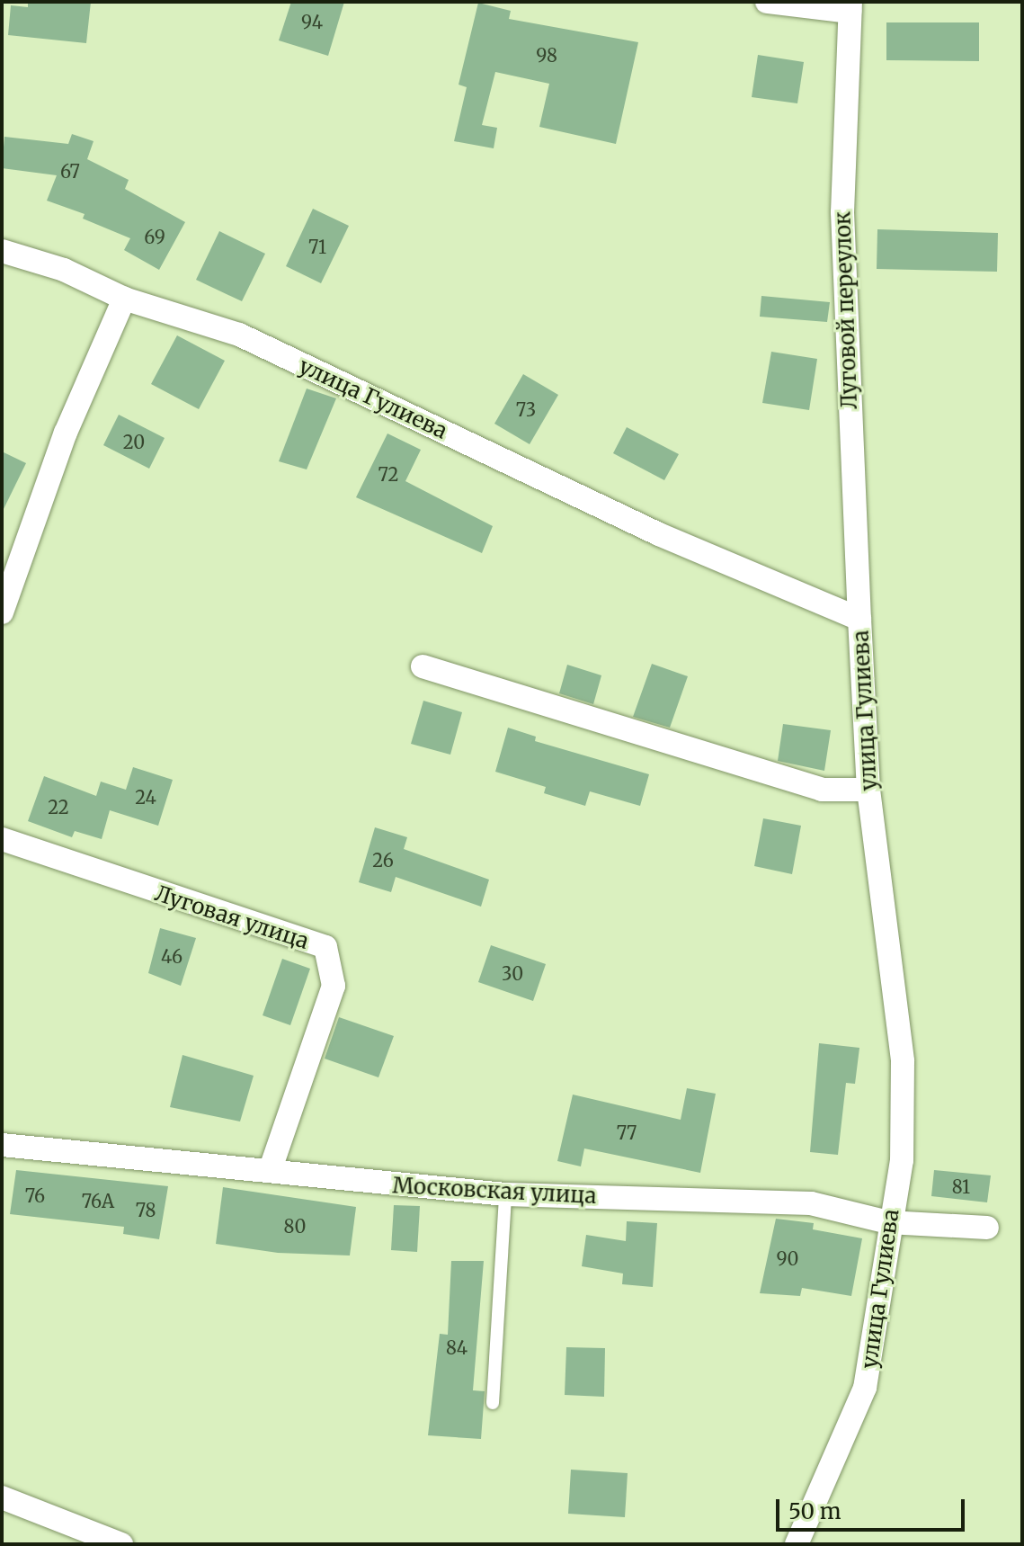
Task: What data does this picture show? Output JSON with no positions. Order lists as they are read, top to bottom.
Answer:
{
  "streets": {
    "street": [
      "Луговой переулок",
      "улица Гулиева",
      "Луговая улица",
      "Московская улица"
    ]
  },
  "crossings": [
    ["Луговой переулок", "улица Гулиева"],
    ["улица Гулиева", "Московская улица"],
    ["Луговая улица", "Московская улица"]
  ],
  "house_numbers": [
    "94",
    "98",
    "67",
    "69",
    "71",
    "73",
    "20",
    "72",
    "24",
    "22",
    "26",
    "46",
    "30",
    "77",
    "81",
    "76",
    "76А",
    "78",
    "80",
    "90",
    "84"
  ],
  "scale_bar": "50 m"
}
